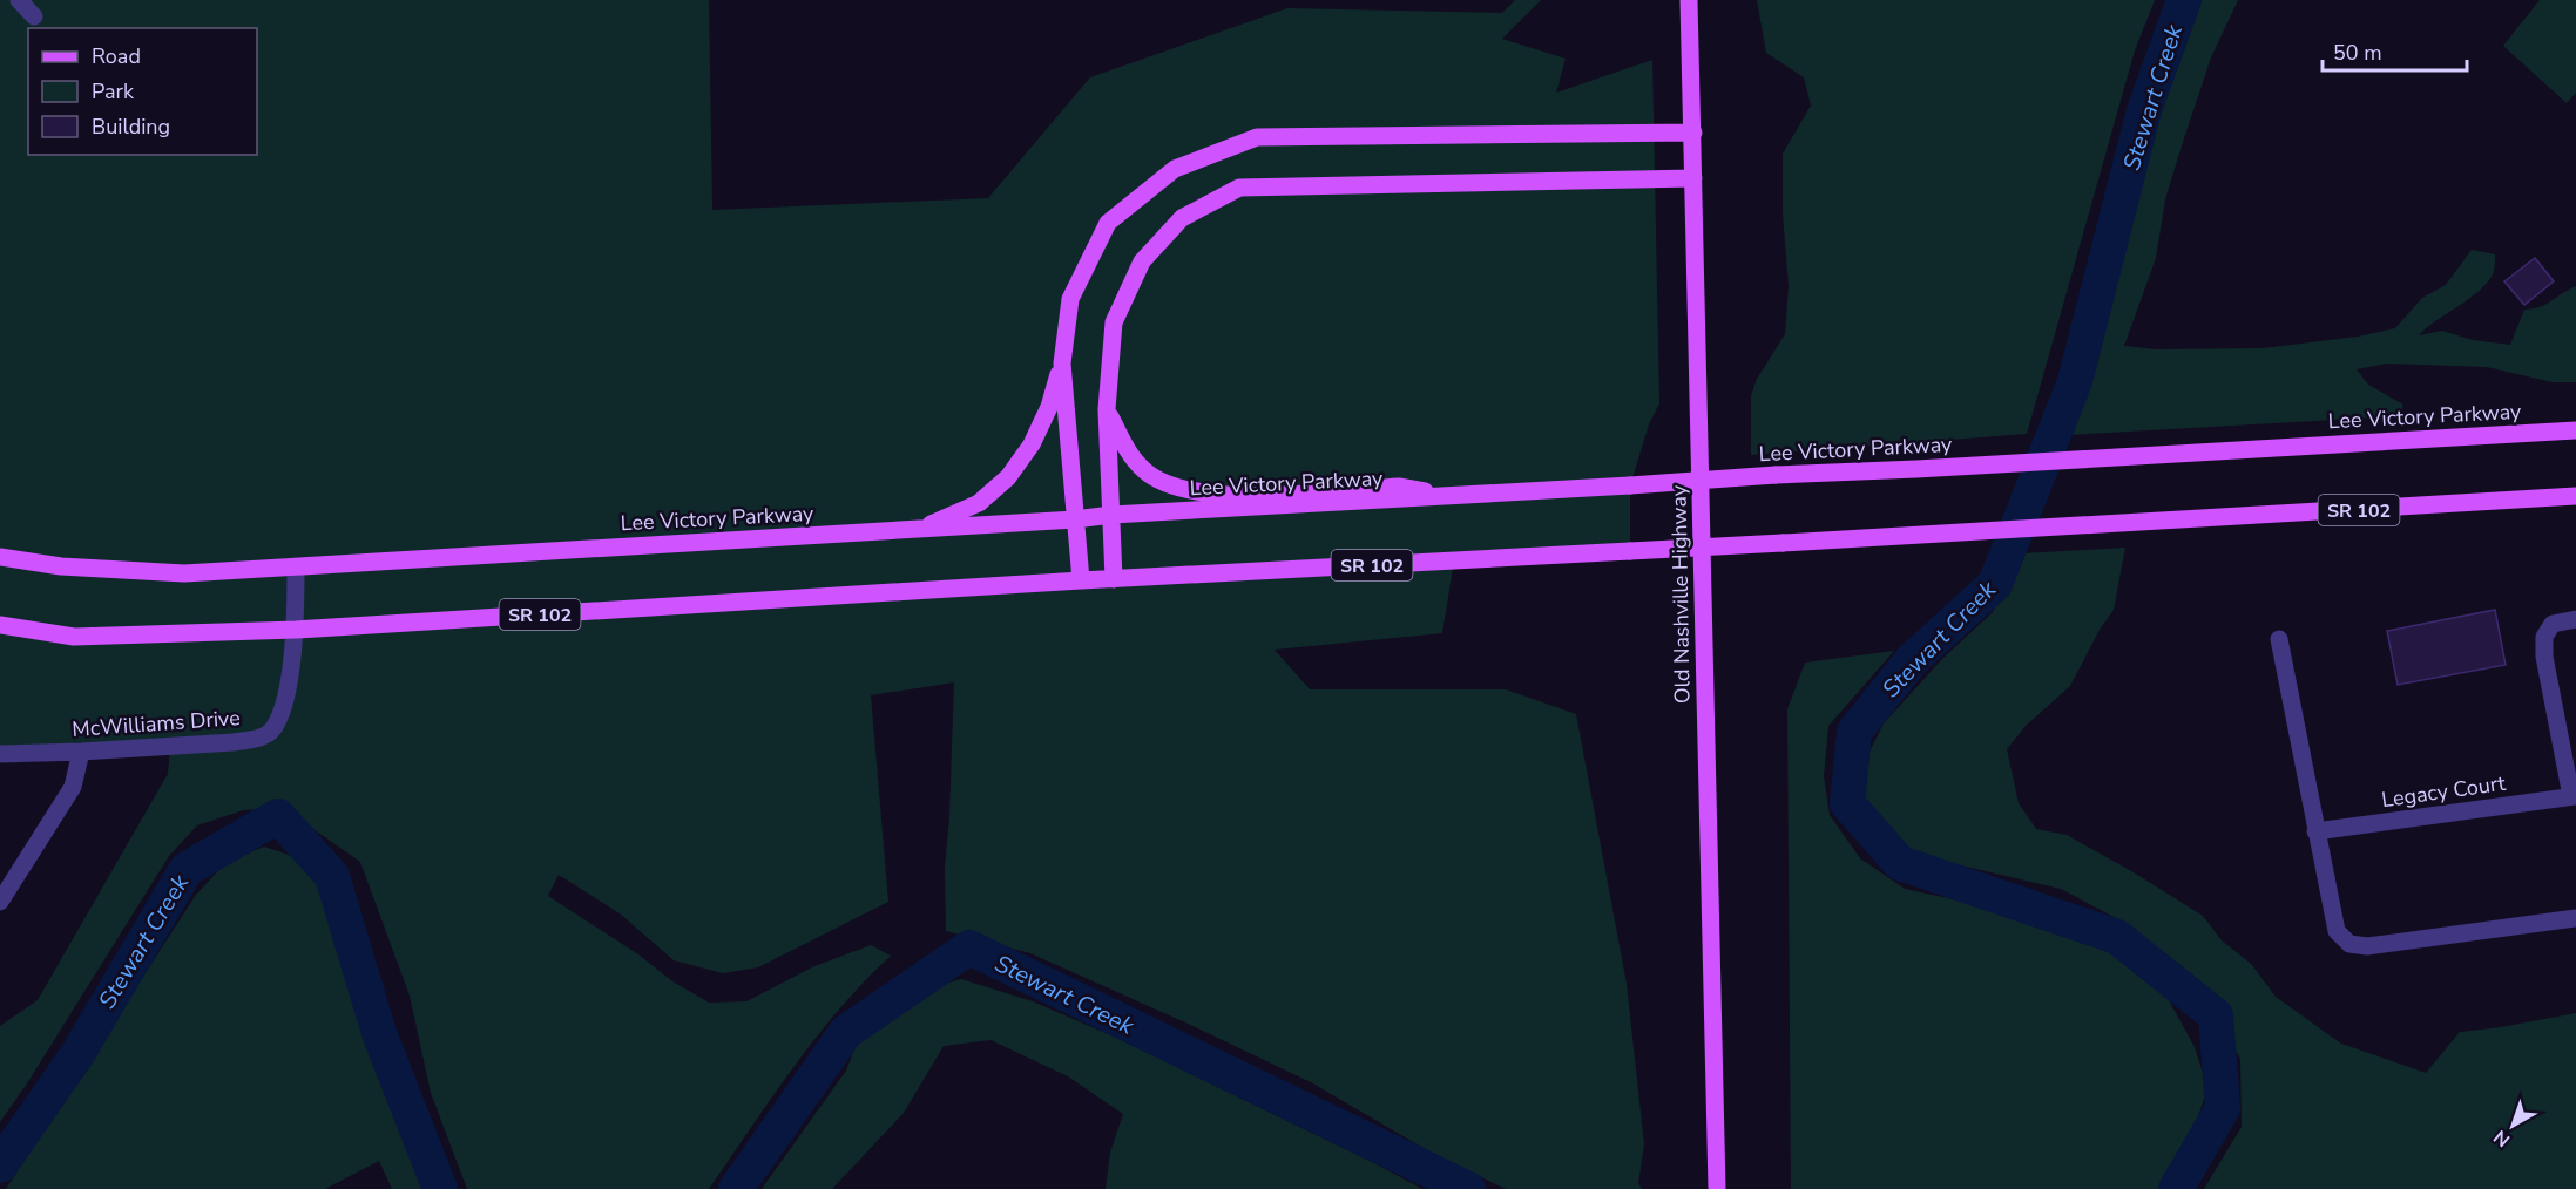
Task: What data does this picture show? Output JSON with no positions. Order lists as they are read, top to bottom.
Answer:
{
  "streets": {
    "main road": ["Lee Victory Parkway", "SR 102", "Old Nashville Highway"],
    "street": ["McWilliams Drive", "Legacy Court"]
  },
  "crossings": [
    ["Lee Victory Parkway", "McWilliams Drive"],
    ["SR 102", "McWilliams Drive"]
  ],
  "water": ["Stewart Creek"],
  "legend": ["Road", "Park", "Building"],
  "scale_bar": "50 m",
  "north": "bottom left"
}
